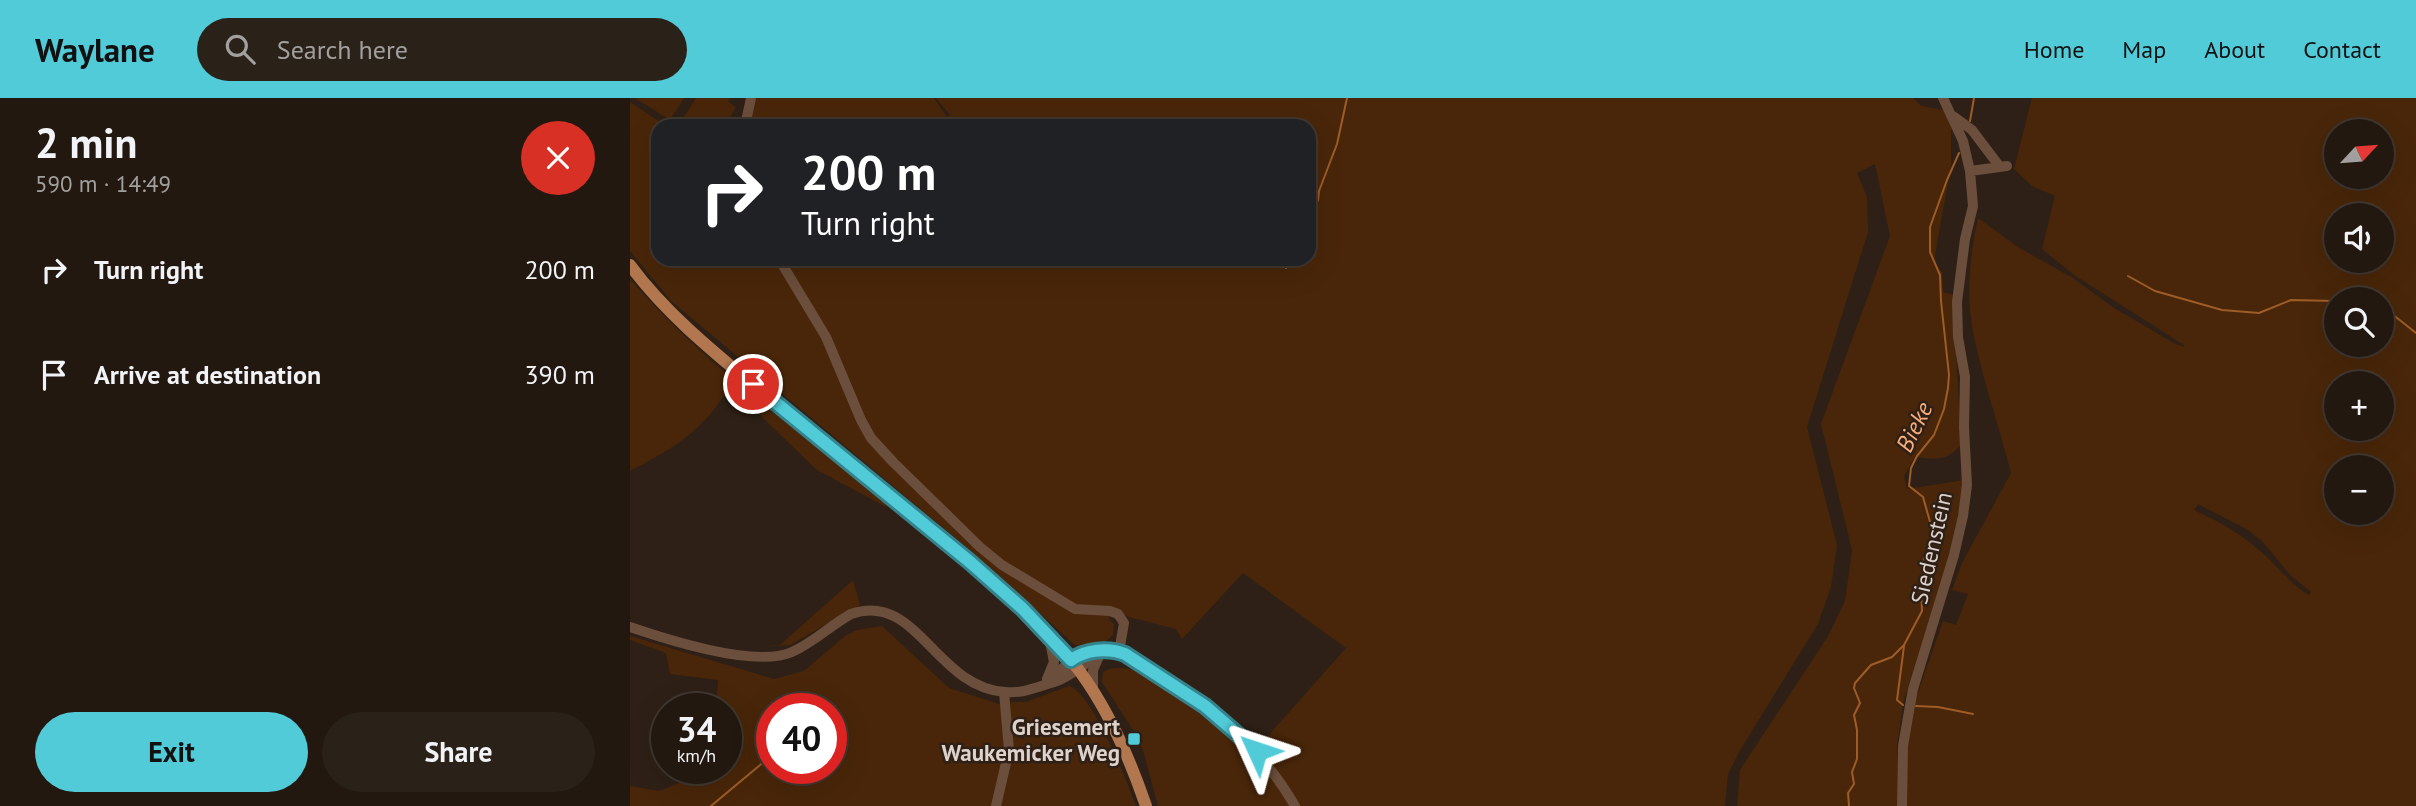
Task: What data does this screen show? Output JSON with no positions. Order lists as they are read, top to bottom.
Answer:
{
  "streets": {
    "street": ["Siedenstein"]
  },
  "water": ["Bieke"],
  "places": {
    "transit": ["Griesemert Waukemicker Weg"]
  },
  "north": "top right",
  "page": {
    "header": "Waylane",
    "search": "Search here",
    "nav": [
      "Home",
      "Map",
      "About",
      "Contact"
    ],
    "heading": ["2 min", "590 m · 14:49"],
    "map_buttons": ["+", "−"],
    "turn": ["200 m", "Turn right"],
    "list": [
      {
        "name": "Turn right",
        "value": "200 m"
      },
      {
        "name": "Arrive at destination",
        "value": "390 m"
      }
    ],
    "speed": "34 km/h",
    "limit": "40",
    "buttons": ["Exit", "Share"]
  }
}
